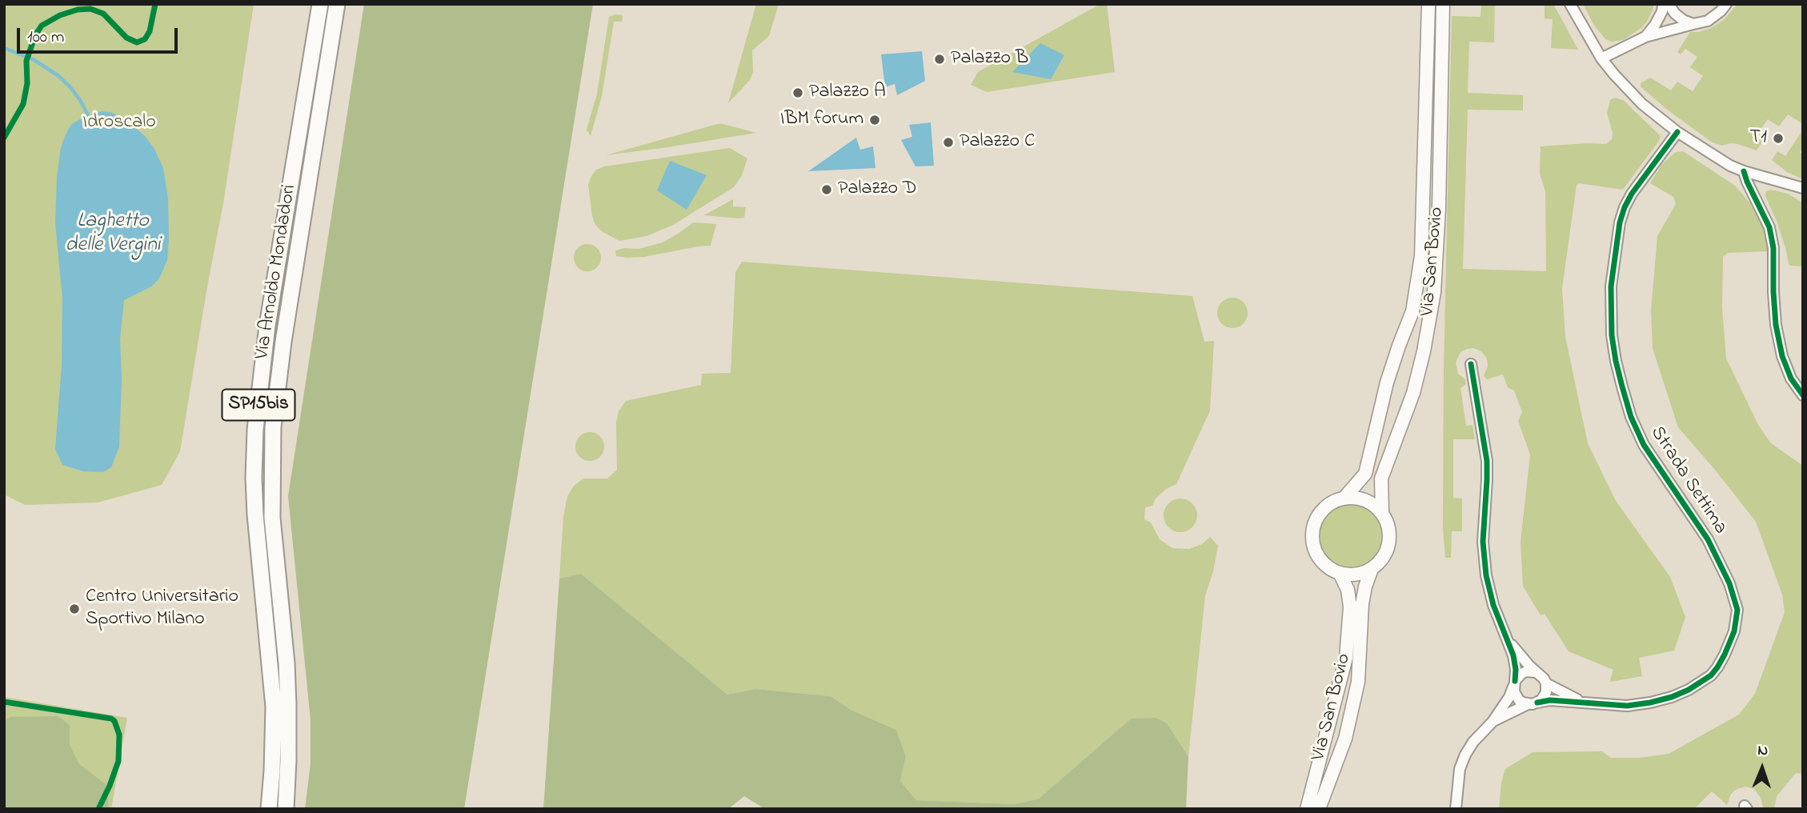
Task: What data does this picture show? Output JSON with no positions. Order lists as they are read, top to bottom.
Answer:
{
  "streets": {
    "highway": ["Via Arnoldo Mondadori", "SP15bis"],
    "main road": ["Via San Bovio"],
    "street": ["Strada Settima"]
  },
  "water": ["Laghetto delle Vergini"],
  "parks": ["Idroscalo"],
  "places": [
    "Palazzo B",
    "Palazzo A",
    "IBM forum",
    "T1",
    "Palazzo C",
    "Palazzo D",
    "Centro Universitario Sportivo Milano"
  ],
  "scale_bar": "100 m",
  "north": "top"
}
